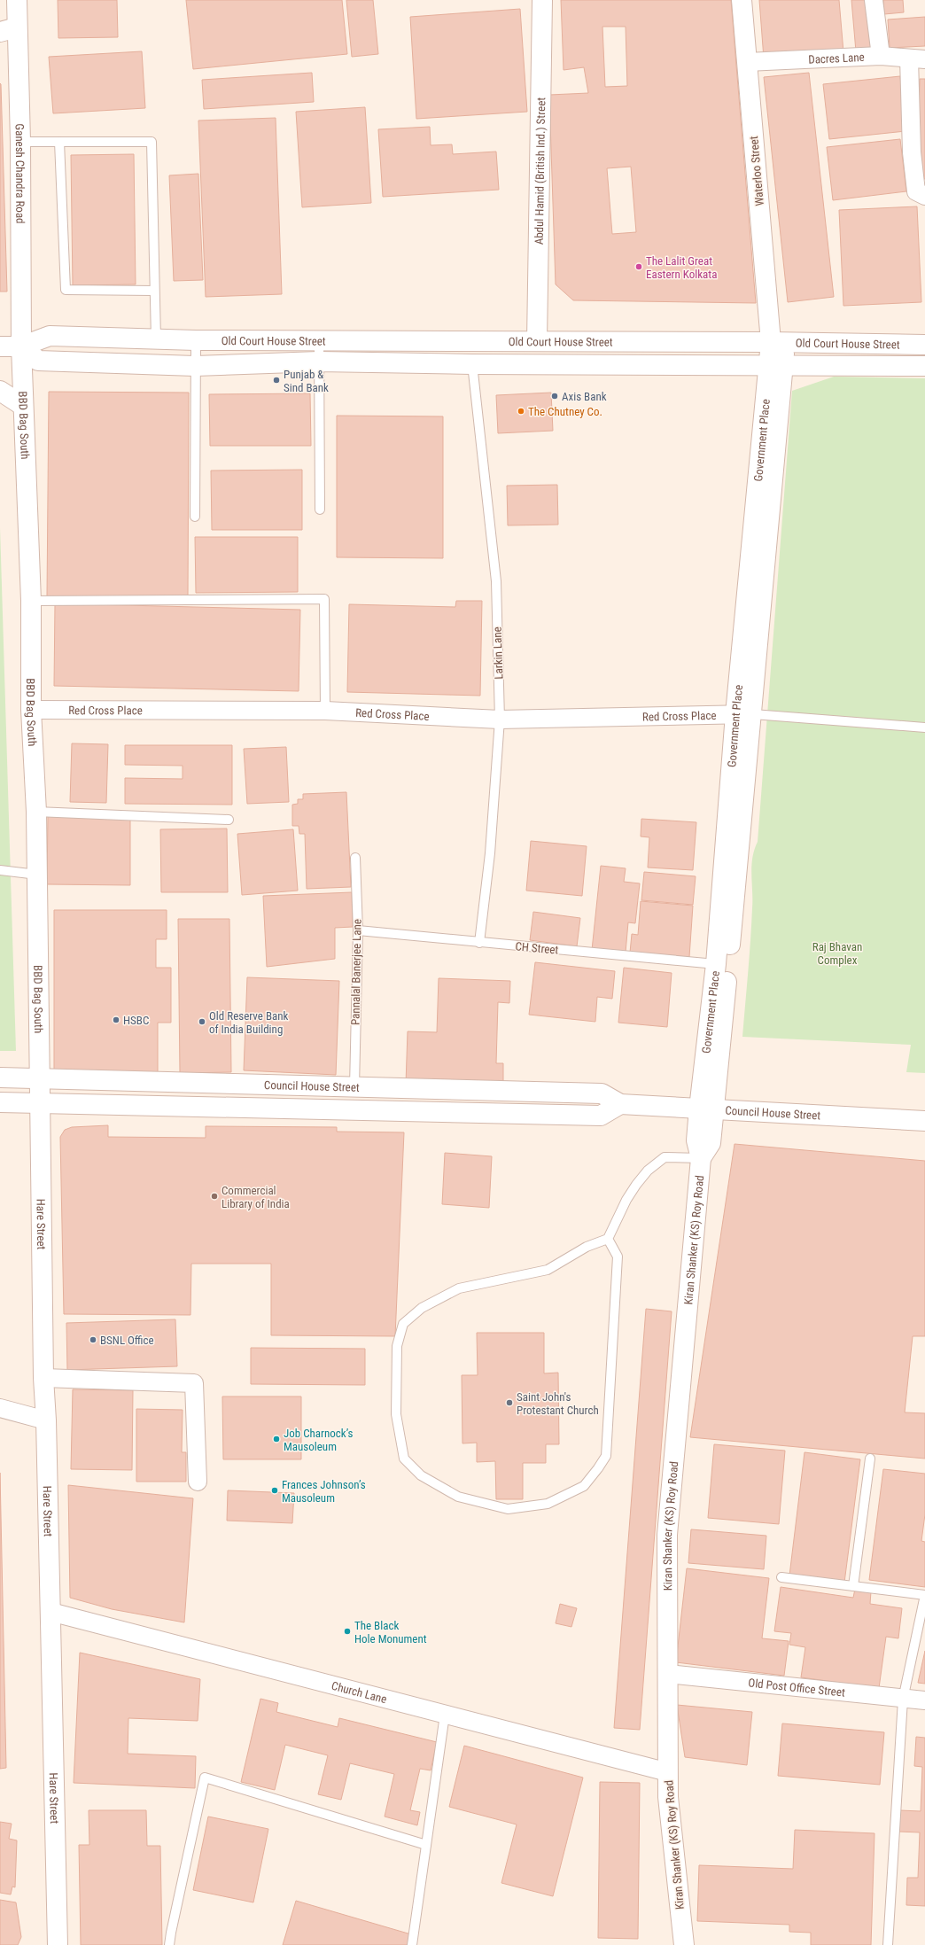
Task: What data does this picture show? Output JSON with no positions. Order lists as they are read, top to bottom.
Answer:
{
  "streets": {
    "street": [
      "Dacres Lane",
      "Abdul Hamid (British Ind.) Street",
      "Waterloo Street",
      "Ganesh Chandra Road",
      "Old Court House Street",
      "BBD Bag South",
      "Government Place",
      "Red Cross Place",
      "Council House Street",
      "Hare Street",
      "Kiran Shanker (KS) Roy Road",
      "Old Post Office Street",
      "Church Lane"
    ],
    "lane": ["Larkin Lane", "CH Street", "Pannalal Banerjee Lane"]
  },
  "crossings": [
    ["Dacres Lane", "Waterloo Street"],
    ["Abdul Hamid (British Ind.) Street", "Old Court House Street"],
    ["Waterloo Street", "Old Court House Street"],
    ["Waterloo Street", "Government Place"],
    ["Ganesh Chandra Road", "Old Court House Street"],
    ["Ganesh Chandra Road", "BBD Bag South"],
    ["Old Court House Street", "BBD Bag South"],
    ["Old Court House Street", "Government Place"],
    ["BBD Bag South", "Red Cross Place"],
    ["BBD Bag South", "Council House Street"],
    ["BBD Bag South", "Hare Street"],
    ["Government Place", "Red Cross Place"],
    ["Government Place", "CH Street"],
    ["Government Place", "Council House Street"],
    ["Government Place", "Kiran Shanker (KS) Roy Road"],
    ["Larkin Lane", "Red Cross Place"],
    ["Larkin Lane", "CH Street"],
    ["CH Street", "Pannalal Banerjee Lane"],
    ["Pannalal Banerjee Lane", "Council House Street"],
    ["Council House Street", "Hare Street"],
    ["Council House Street", "Kiran Shanker (KS) Roy Road"],
    ["Hare Street", "Church Lane"],
    ["Kiran Shanker (KS) Roy Road", "Old Post Office Street"],
    ["Kiran Shanker (KS) Roy Road", "Church Lane"]
  ],
  "parks": ["Raj Bhavan Complex"],
  "places": [
    "The Lalit Great Eastern Kolkata",
    "Punjab & Sind Bank",
    "Axis Bank",
    "The Chutney Co.",
    "HSBC",
    "Old Reserve Bank of India Building",
    "Commercial Library of India",
    "BSNL Office",
    "Saint John's Protestant Church",
    "Job Charnock’s Mausoleum",
    "Frances Johnson’s Mausoleum",
    "The Black Hole Monument"
  ]
}
